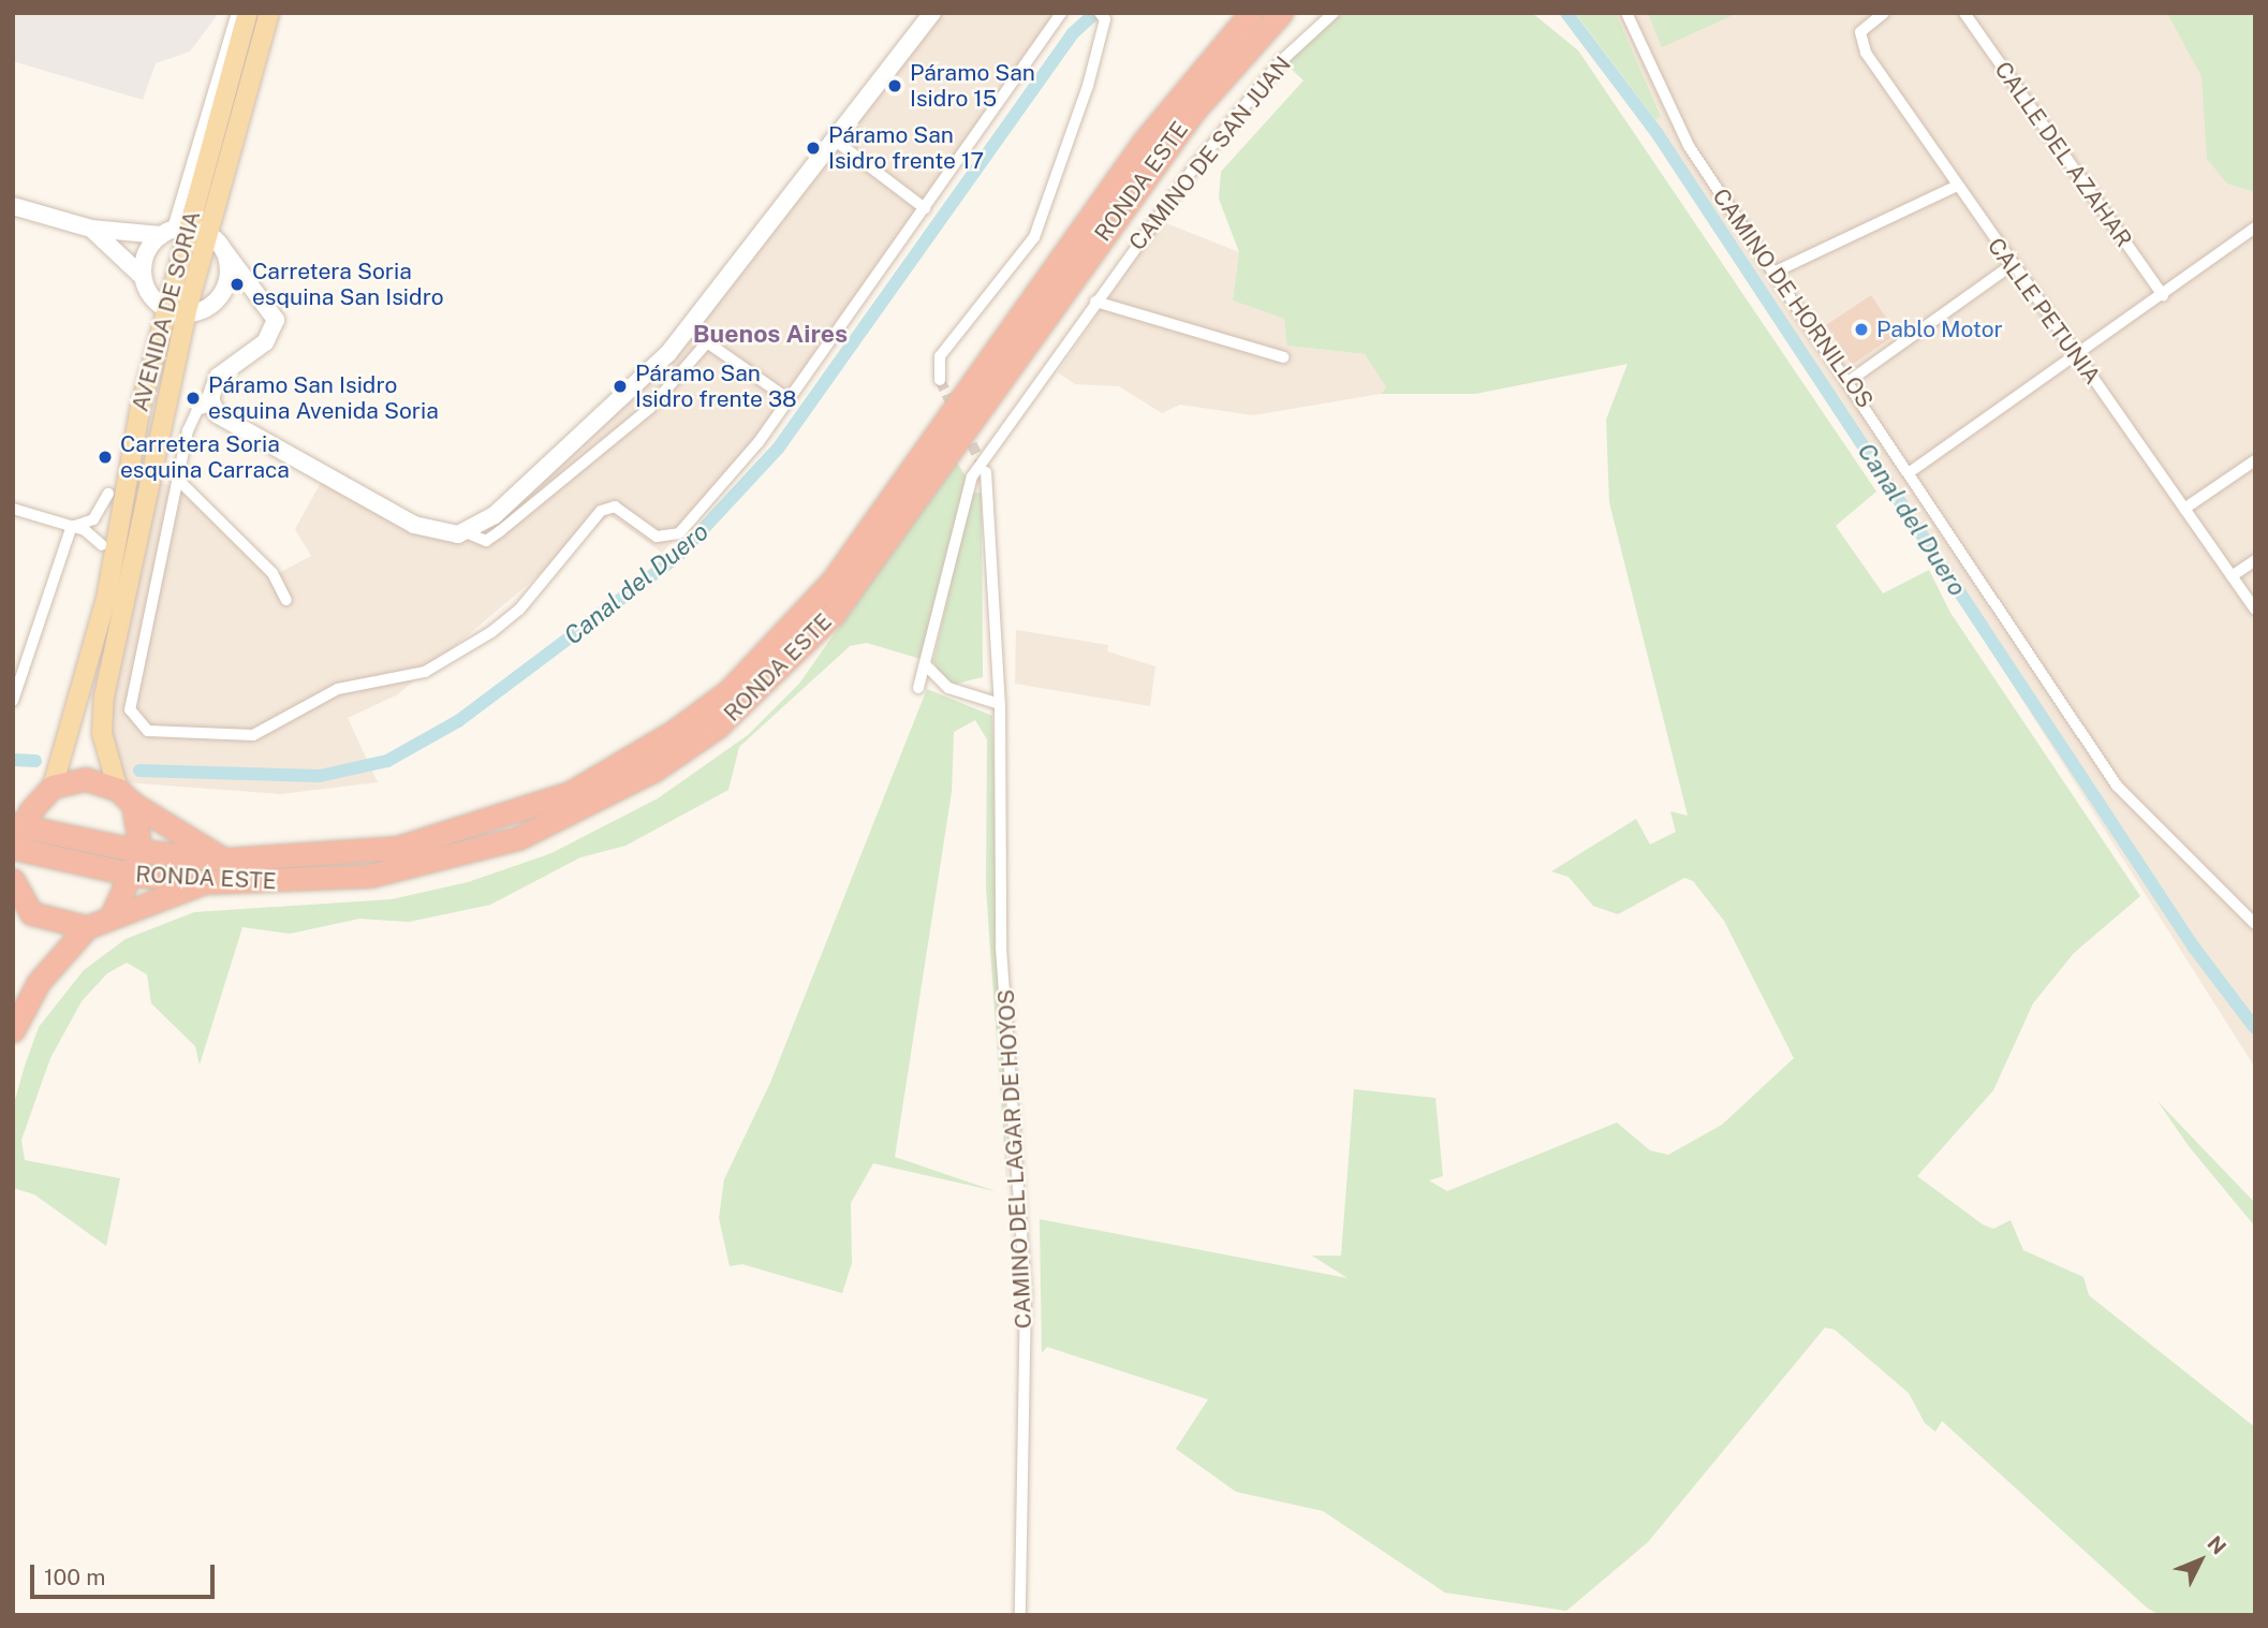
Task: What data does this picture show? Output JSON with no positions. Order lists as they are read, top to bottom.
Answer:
{
  "streets": {
    "highway": ["RONDA ESTE"],
    "main road": ["AVENIDA DE SORIA"],
    "street": [
      "CAMINO DE SAN JUAN",
      "CALLE DEL AZAHAR",
      "CAMINO DE HORNILLOS",
      "CALLE PETUNIA",
      "CAMINO DEL LAGAR DE HOYOS"
    ]
  },
  "districts": ["Buenos Aires"],
  "water": ["Canal del Duero"],
  "places": [
    "Páramo San Isidro 15",
    "Páramo San Isidro frente 17",
    "Carretera Soria esquina San Isidro",
    "Pablo Motor",
    "Páramo San Isidro frente 38",
    "Páramo San Isidro esquina Avenida Soria",
    "Carretera Soria esquina Carraca"
  ],
  "scale_bar": "100 m",
  "north": "top right"
}
